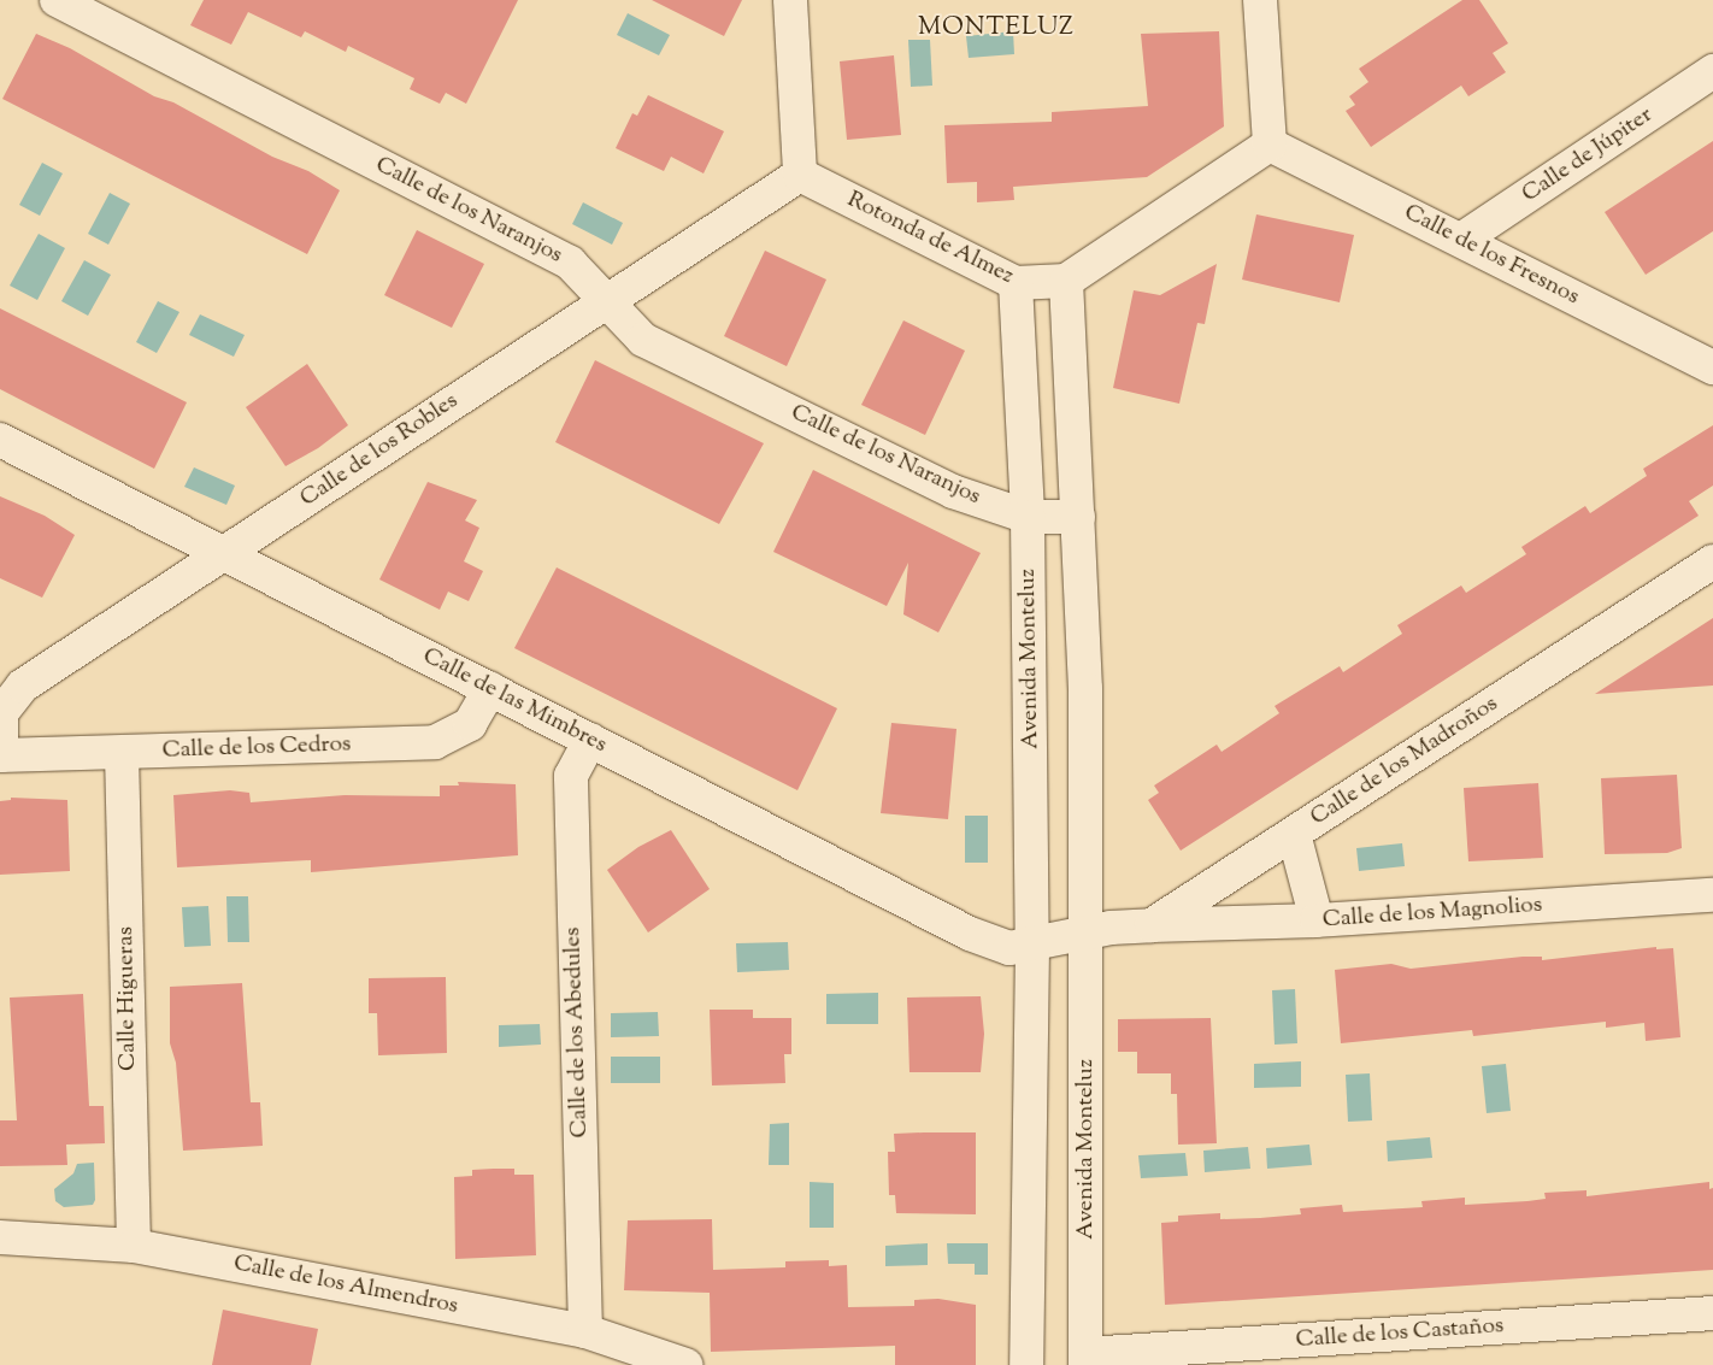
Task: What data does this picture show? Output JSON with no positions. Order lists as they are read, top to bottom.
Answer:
{
  "streets": {
    "street": [
      "Calle de Júpiter",
      "Calle de los Naranjos",
      "Rotonda de Almez",
      "Calle de los Fresnos",
      "Calle de los Robles",
      "Avenida Monteluz",
      "Calle de las Mimbres",
      "Calle de los Cedros",
      "Calle de los Madroños",
      "Calle de los Magnolios",
      "Calle Higueras",
      "Calle de los Abedules",
      "Calle de los Almendros",
      "Calle de los Castaños"
    ]
  },
  "crossings": [
    ["Calle de Júpiter", "Calle de los Fresnos"],
    ["Calle de los Naranjos", "Calle de los Robles"],
    ["Calle de los Naranjos", "Avenida Monteluz"],
    ["Rotonda de Almez", "Calle de los Robles"],
    ["Rotonda de Almez", "Avenida Monteluz"],
    ["Calle de los Robles", "Calle de las Mimbres"],
    ["Calle de los Robles", "Calle de los Cedros"],
    ["Avenida Monteluz", "Calle de las Mimbres"],
    ["Avenida Monteluz", "Calle de los Madroños"],
    ["Avenida Monteluz", "Calle de los Castaños"],
    ["Calle de las Mimbres", "Calle de los Cedros"],
    ["Calle de las Mimbres", "Calle de los Abedules"],
    ["Calle de los Cedros", "Calle Higueras"],
    ["Calle de los Madroños", "Calle de los Magnolios"],
    ["Calle Higueras", "Calle de los Almendros"],
    ["Calle de los Abedules", "Calle de los Almendros"]
  ],
  "districts": ["MONTELUZ"]
}
